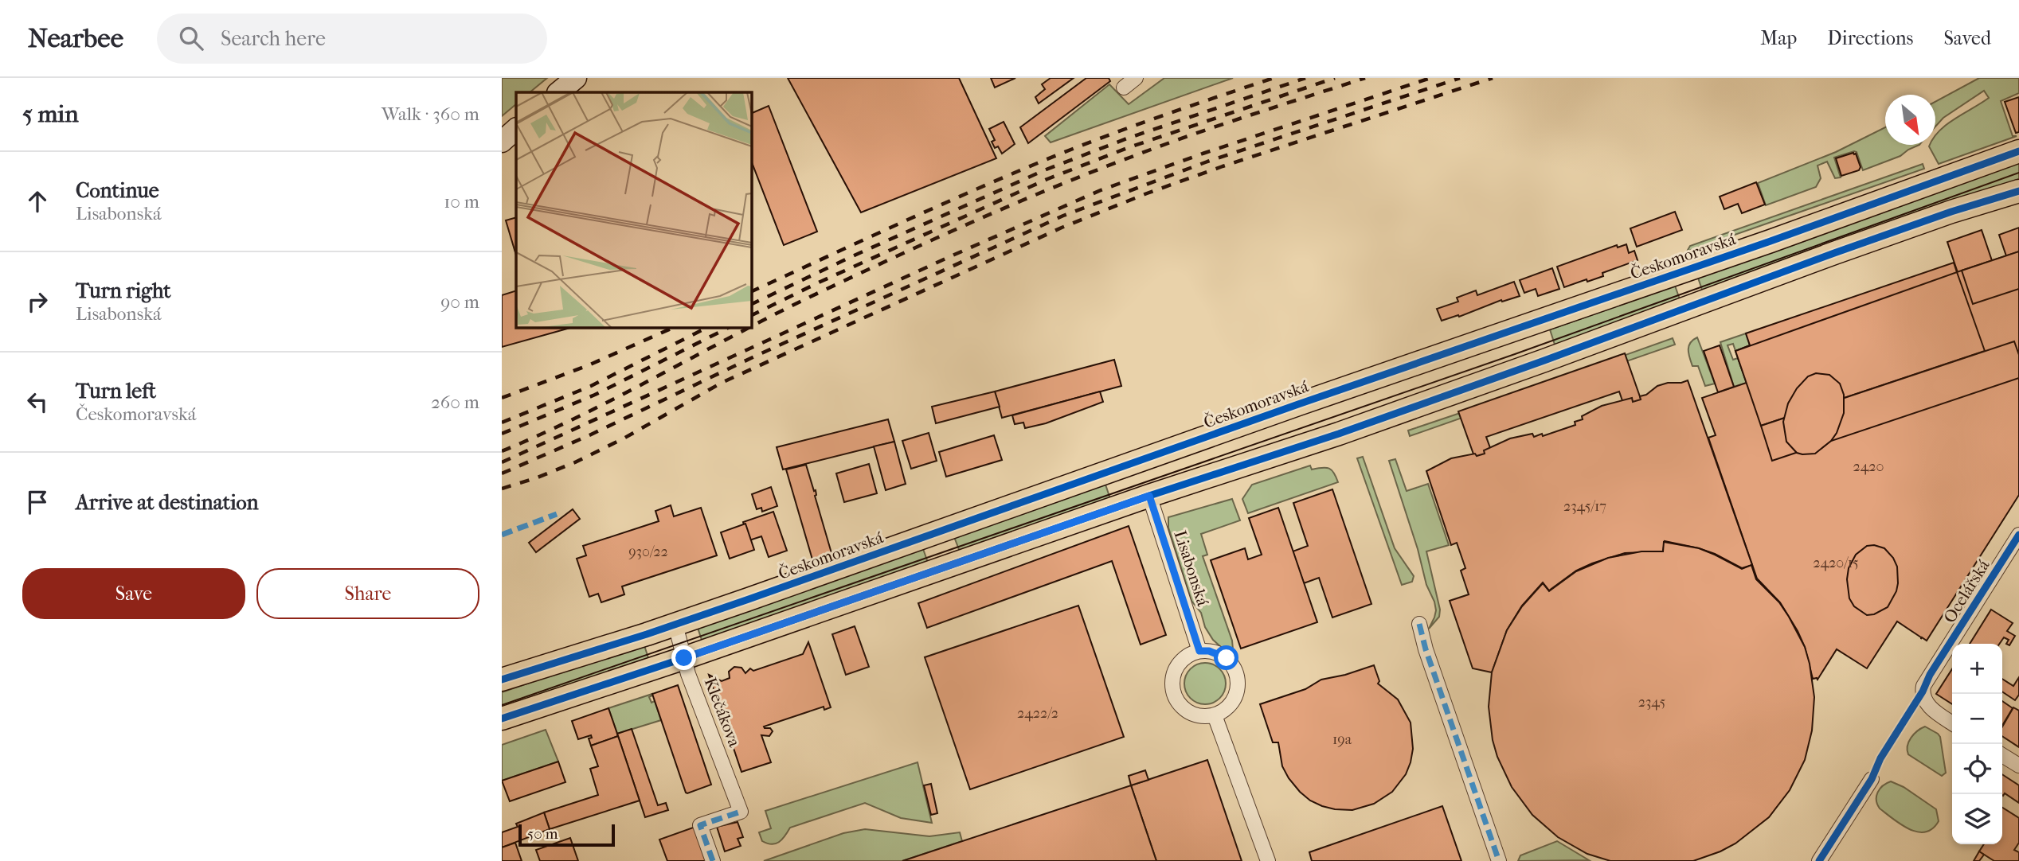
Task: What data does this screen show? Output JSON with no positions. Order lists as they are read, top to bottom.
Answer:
{
  "streets": {
    "main road": ["Českomoravská"],
    "street": ["Lisabonská", "Ocelářská", "Klečákova"]
  },
  "crossings": [
    ["Českomoravská", "Klečákova"]
  ],
  "house_numbers": [
    "2420",
    "2345/17",
    "930/22",
    "2420/15",
    "2345",
    "2422/2",
    "19a"
  ],
  "scale_bar": "50 m",
  "north": "bottom right",
  "page": {
    "header": "Nearbee",
    "search": "Search here",
    "nav": ["Map", "Directions", "Saved"],
    "heading": ["5 min", "Walk · 360 m"],
    "list": [
      ["Continue", "Lisabonská", "10 m"],
      ["Turn right", "Lisabonská", "90 m"],
      ["Turn left", "Českomoravská", "260 m"],
      "Arrive at destination"
    ],
    "buttons": ["Save", "Share"],
    "map_buttons": ["+", "−"],
    "scale": "50 m"
  }
}
